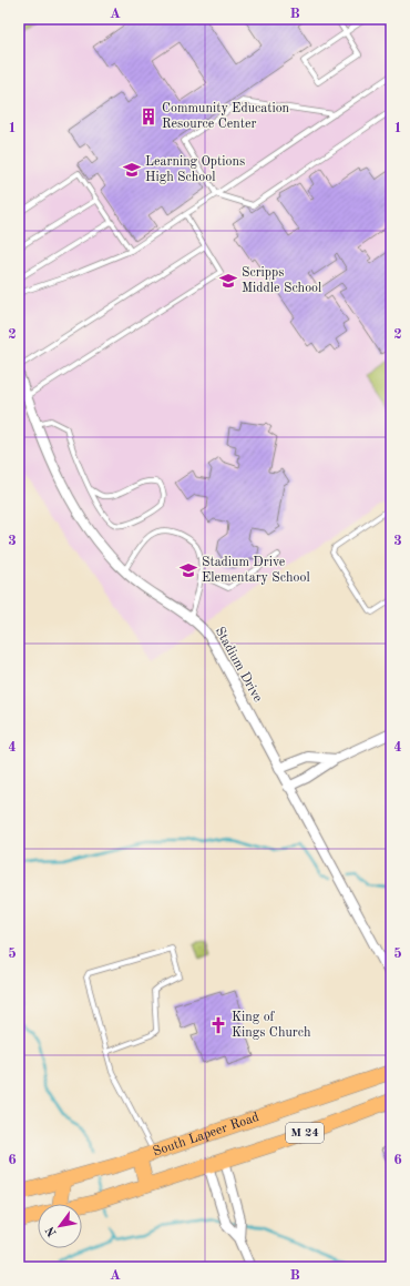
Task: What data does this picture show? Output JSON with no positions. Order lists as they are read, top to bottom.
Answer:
{
  "streets": {
    "main road": ["M 24", "South Lapeer Road"],
    "street": ["Stadium Drive"]
  },
  "places": {
    "building": ["Community Education Resource Center"],
    "school or university": ["Learning Options High School", "Scripps Middle School", "Stadium Drive Elementary School"],
    "church": ["King of Kings Church"]
  },
  "north": "bottom left",
  "grid": {
    "columns": ["A", "B"],
    "rows": [
      "1",
      "2",
      "3",
      "4",
      "5",
      "6"
    ]
  }
}
